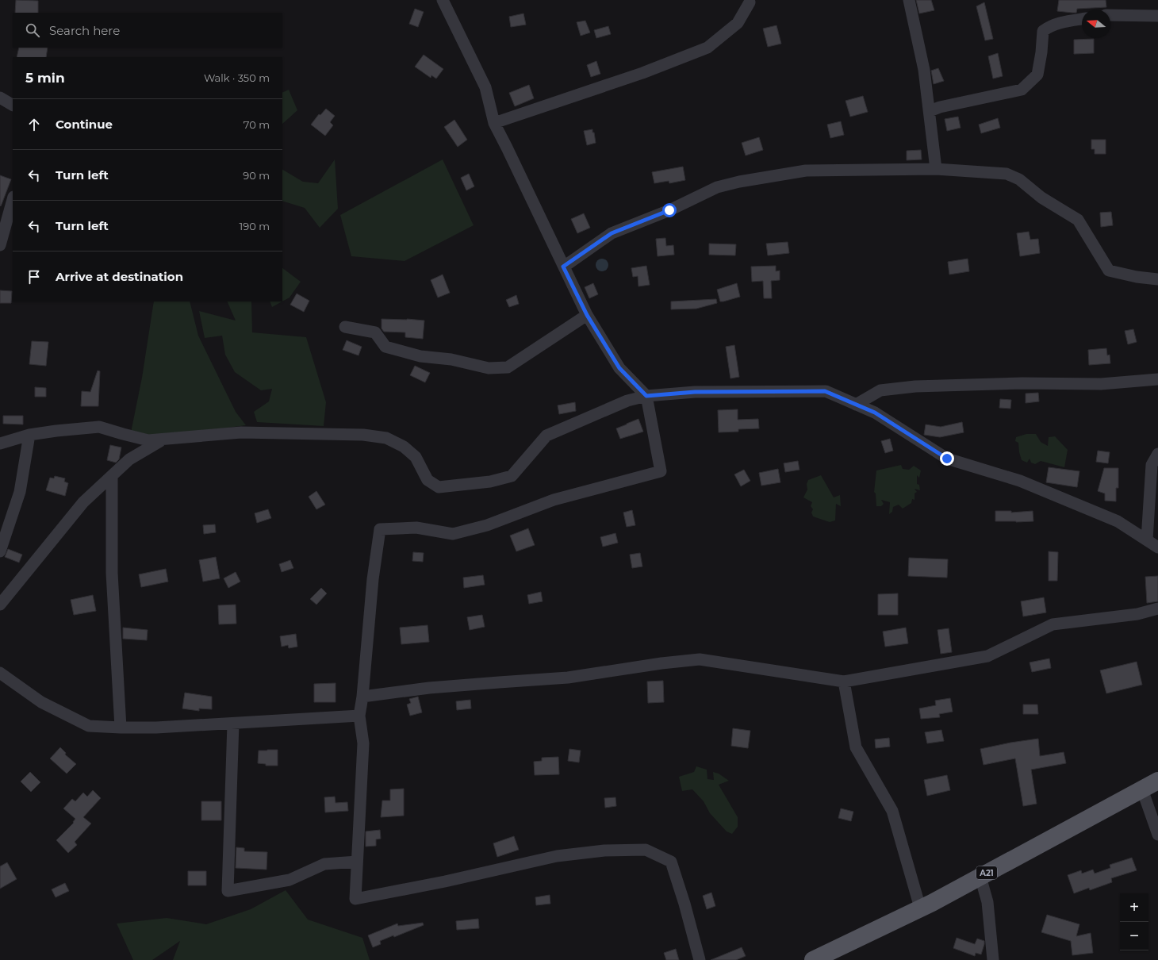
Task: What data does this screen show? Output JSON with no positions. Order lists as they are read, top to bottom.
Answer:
{
  "streets": {
    "main road": ["A21"]
  },
  "north": "left",
  "page": {
    "search": "Search here",
    "heading": ["5 min", "Walk · 350 m"],
    "list": [
      ["Continue", "70 m"],
      ["Turn left", "90 m"],
      ["Turn left", "190 m"],
      "Arrive at destination"
    ],
    "map_buttons": ["+", "−"]
  }
}
